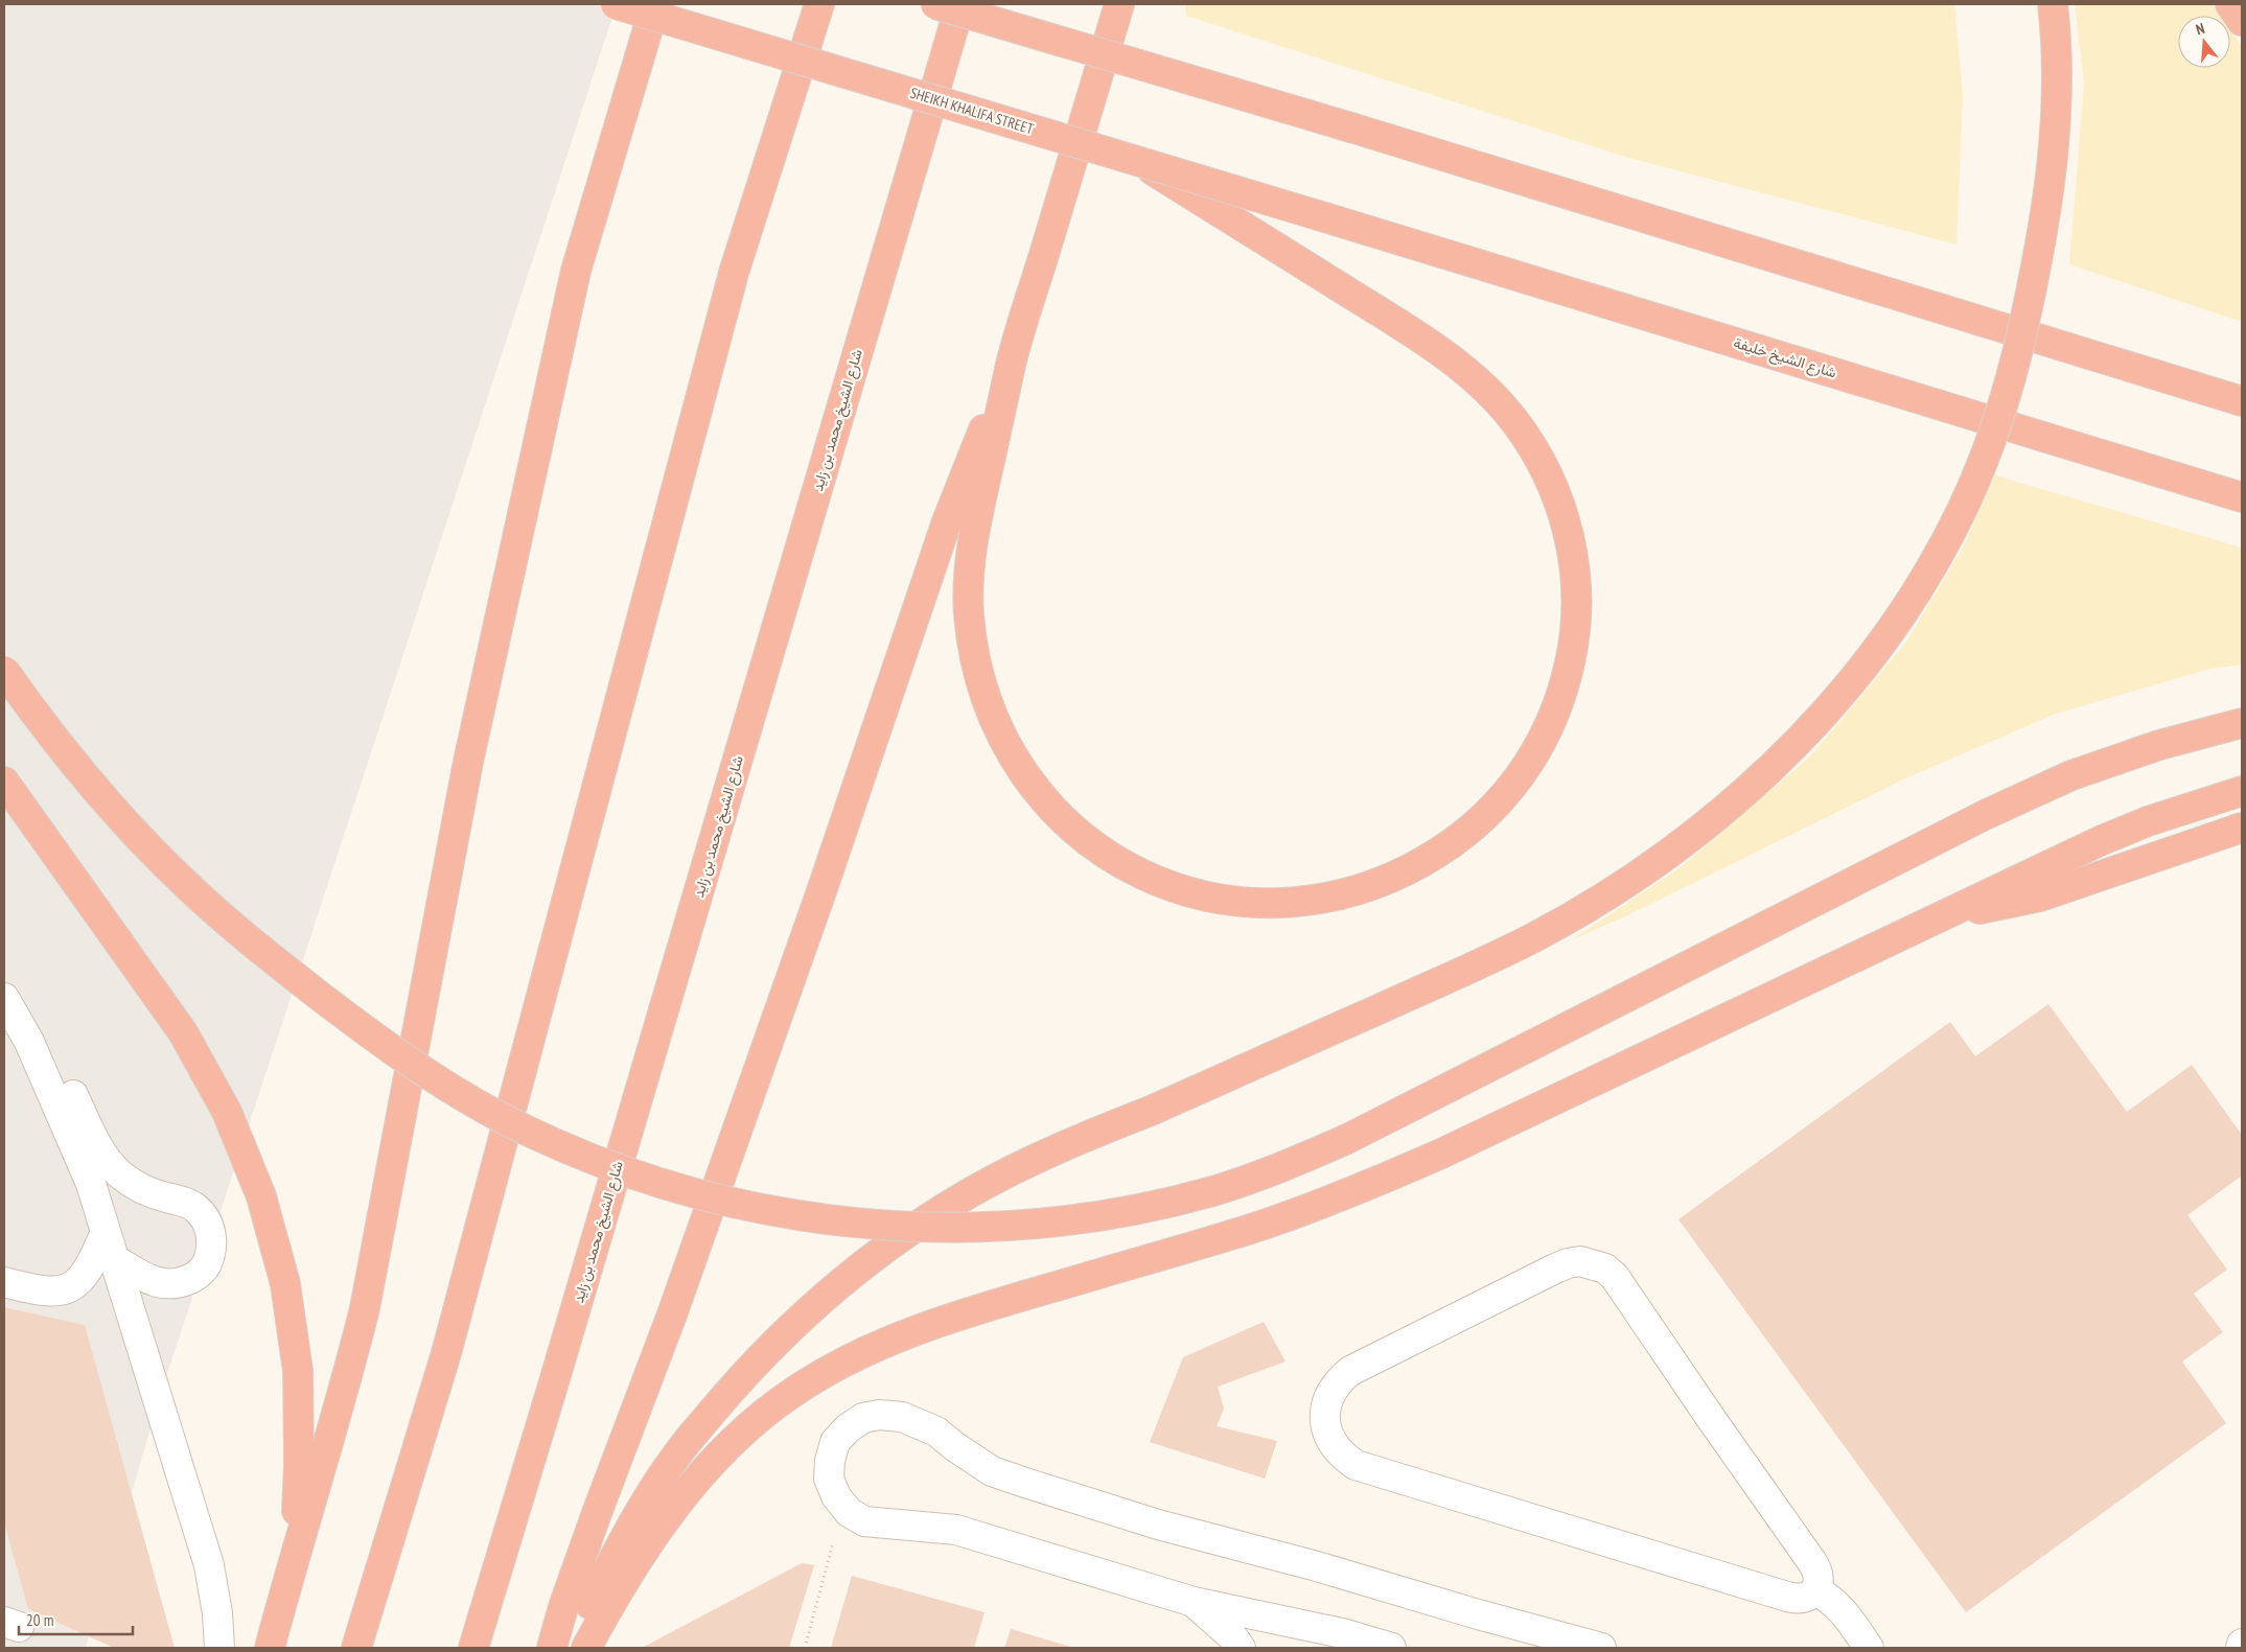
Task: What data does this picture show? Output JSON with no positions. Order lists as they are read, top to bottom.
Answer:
{
  "streets": {
    "highway": ["SHEIKH KHALIFA STREET", "شارع الشيخ خليفة", "شارع الشيخ محمد بن زايد"]
  },
  "crossings": [
    ["SHEIKH KHALIFA STREET", "شارع الشيخ خليفة"]
  ],
  "scale_bar": "20 m",
  "north": "top"
}
